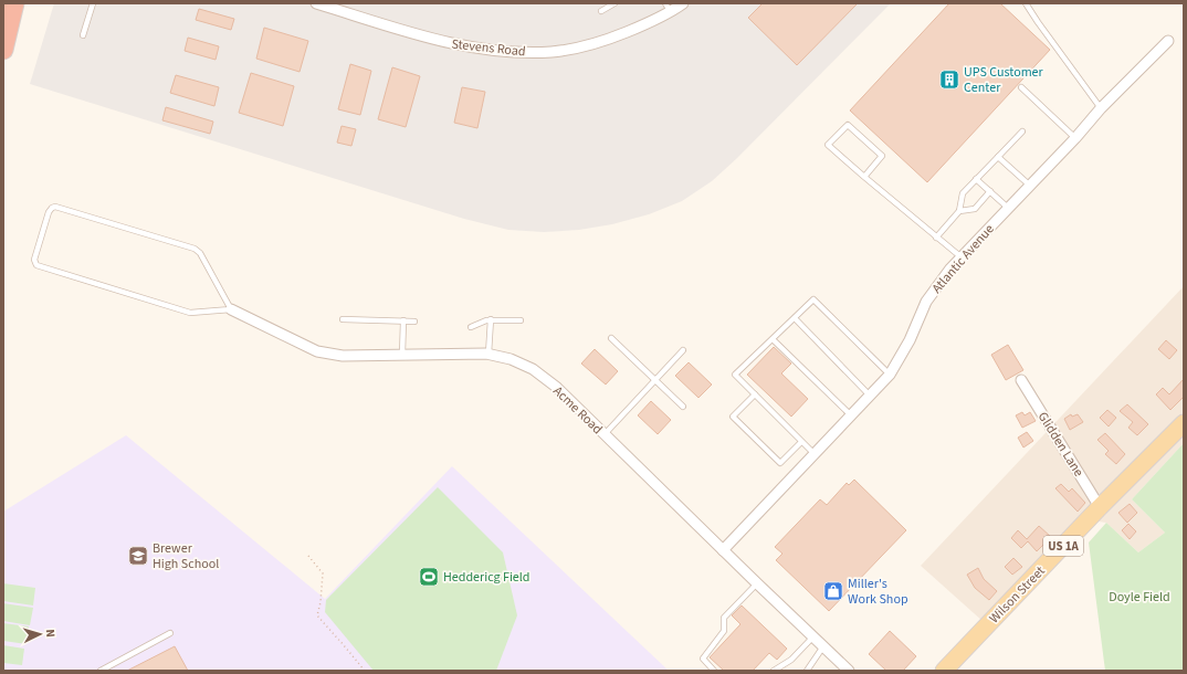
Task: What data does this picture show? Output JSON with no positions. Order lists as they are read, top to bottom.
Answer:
{
  "streets": {
    "main road": ["US 1A", "Wilson Street"],
    "street": [
      "Stevens Road",
      "Atlantic Avenue",
      "Acme Road",
      "Glidden Lane"
    ]
  },
  "crossings": [
    ["Atlantic Avenue", "Acme Road"],
    ["Glidden Lane", "Wilson Street"]
  ],
  "parks": ["Doyle Field"],
  "places": {
    "building": ["UPS Customer Center"],
    "school or university": ["Brewer High School"],
    "sports": ["Heddericg Field"],
    "shop": ["Miller's Work Shop"]
  },
  "north": "right"
}
